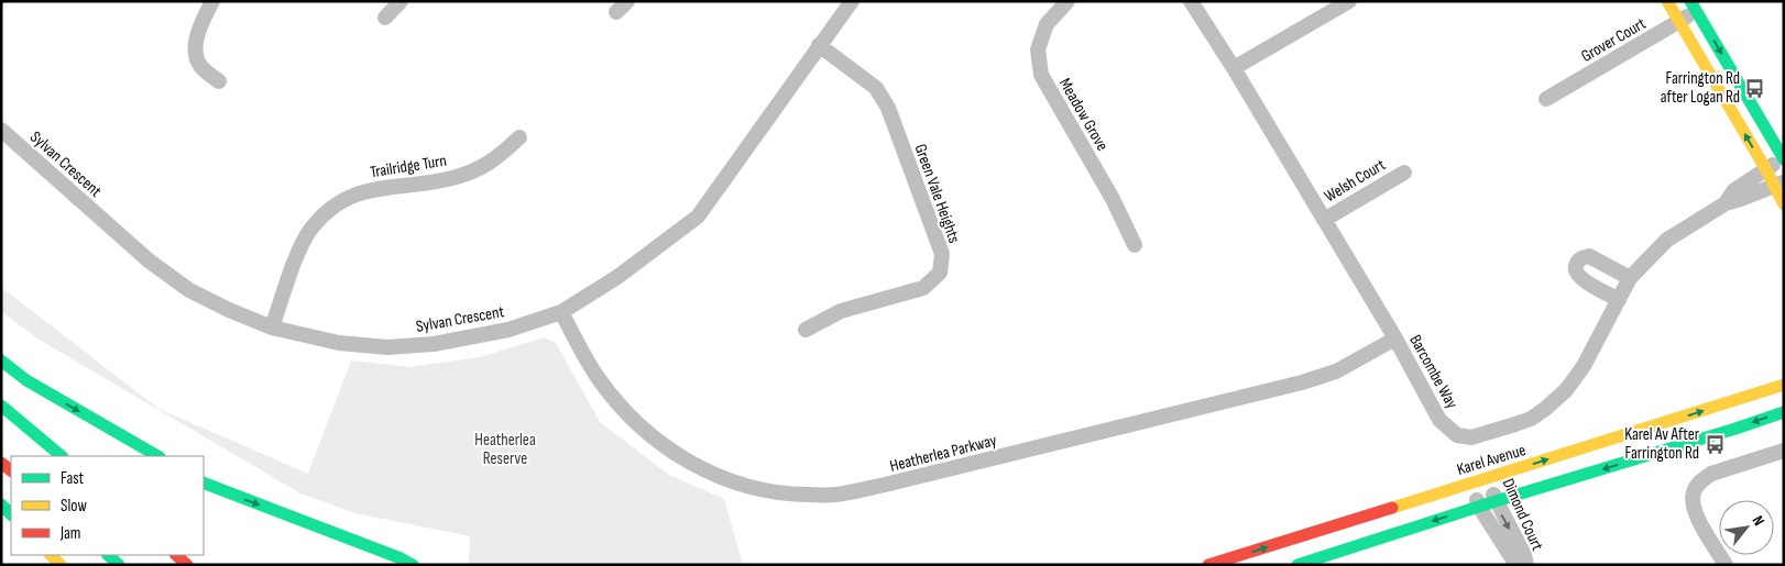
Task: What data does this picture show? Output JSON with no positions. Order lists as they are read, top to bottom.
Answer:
{
  "streets": {
    "main road": ["Karel Avenue"],
    "street": [
      "Grover Court",
      "Meadow Grove",
      "Sylvan Crescent",
      "Trailridge Turn",
      "Welsh Court",
      "Green Vale Heights",
      "Barcombe Way",
      "Heatherlea Parkway",
      "Dimond Court"
    ]
  },
  "crossings": [
    ["Sylvan Crescent", "Trailridge Turn"],
    ["Sylvan Crescent", "Green Vale Heights"],
    ["Sylvan Crescent", "Heatherlea Parkway"],
    ["Welsh Court", "Barcombe Way"],
    ["Barcombe Way", "Heatherlea Parkway"],
    ["Karel Avenue", "Dimond Court"]
  ],
  "parks": ["Heatherlea Reserve"],
  "places": {
    "bus stop": ["Farrington Rd after Logan Rd", "Karel Av After Farrington Rd"]
  },
  "legend": ["Fast", "Slow", "Jam"],
  "north": "top right"
}
